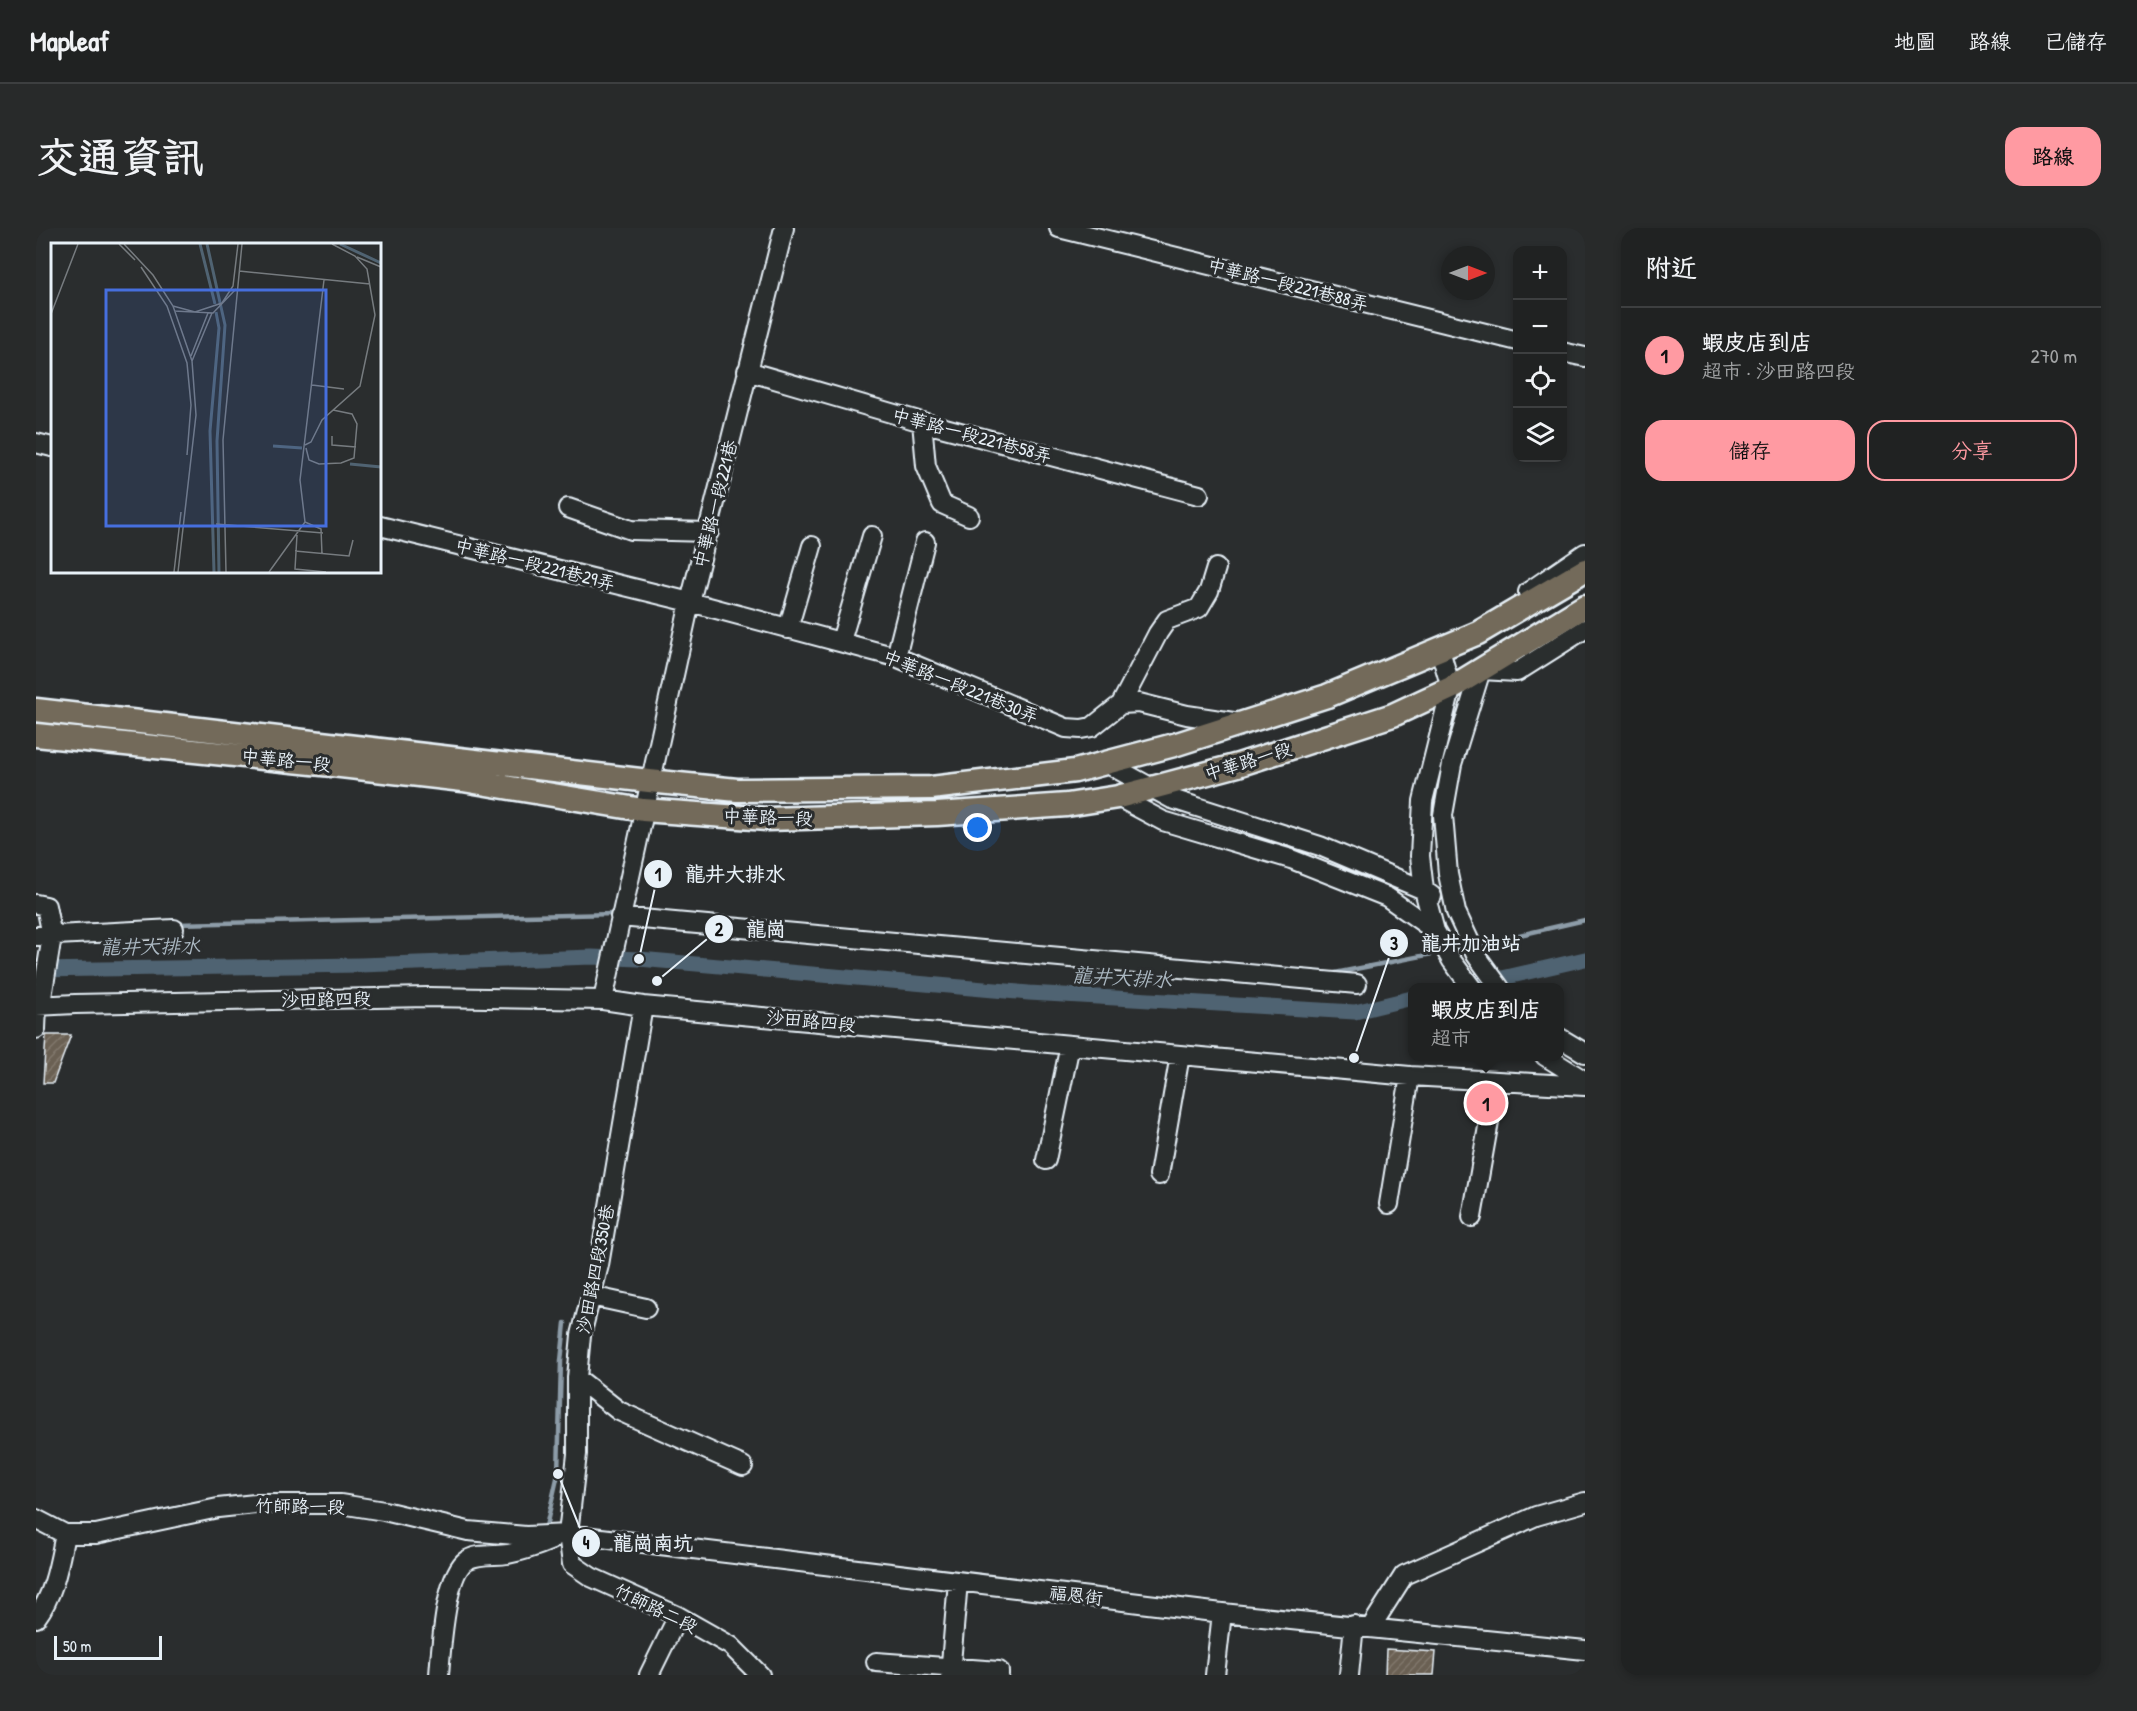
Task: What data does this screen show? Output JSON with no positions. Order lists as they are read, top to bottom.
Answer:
{
  "streets": {
    "main road": ["中華路一段"],
    "street": [
      "中華路一段221巷88弄",
      "中華路一段221巷58弄",
      "中華路一段221巷",
      "中華路一段221巷29弄",
      "中華路一段221巷30弄",
      "沙田路四段",
      "沙田路四段350巷",
      "竹師路一段",
      "福恩街",
      "竹師路二段"
    ]
  },
  "crossings": [
    ["中華路一段221巷58弄", "中華路一段221巷"],
    ["中華路一段221巷", "中華路一段221巷29弄"],
    ["中華路一段221巷", "中華路一段221巷30弄"],
    ["中華路一段221巷", "中華路一段"],
    ["中華路一段221巷", "沙田路四段"],
    ["中華路一段221巷29弄", "中華路一段221巷30弄"],
    ["沙田路四段", "沙田路四段350巷"],
    ["沙田路四段350巷", "竹師路一段"],
    ["沙田路四段350巷", "福恩街"],
    ["沙田路四段350巷", "竹師路二段"],
    ["竹師路一段", "福恩街"],
    ["竹師路一段", "竹師路二段"],
    ["福恩街", "竹師路二段"]
  ],
  "water": ["龍井大排水"],
  "places": [
    "龍井大排水",
    "龍崗",
    "龍井加油站",
    "龍崗南坑"
  ],
  "scale_bar": "50 m",
  "north": "right",
  "page": {
    "header": "Mapleaf",
    "nav": ["地圖", "路線", "已儲存"],
    "buttons": [
      "路線",
      ["儲存", "分享"]
    ],
    "title": "交通資訊",
    "heading": "附近",
    "map_buttons": ["+", "−"],
    "list": [
      {
        "mark": "1",
        "name": "蝦皮店到店",
        "note": "超市 · 沙田路四段",
        "value": "270 m"
      }
    ],
    "popup": ["蝦皮店到店", "超市"],
    "pins": "1",
    "scale": "50 m"
  }
}
